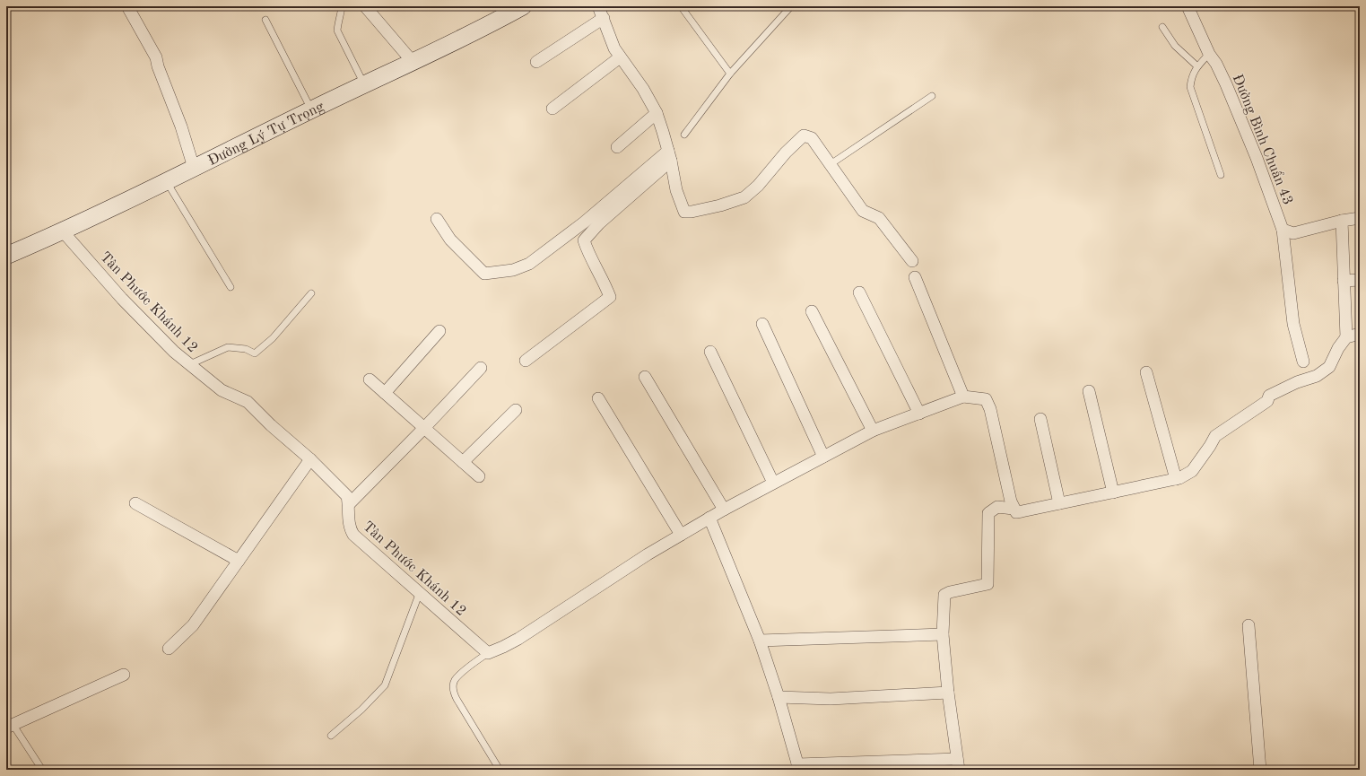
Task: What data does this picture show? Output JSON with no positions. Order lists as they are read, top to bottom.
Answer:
{
  "streets": {
    "main road": ["Đường Lý Tự Trọng"],
    "street": ["Đường Bình Chuẩn 43", "Tân Phước Khánh 12"]
  },
  "crossings": [
    ["Đường Lý Tự Trọng", "Tân Phước Khánh 12"]
  ]
}
